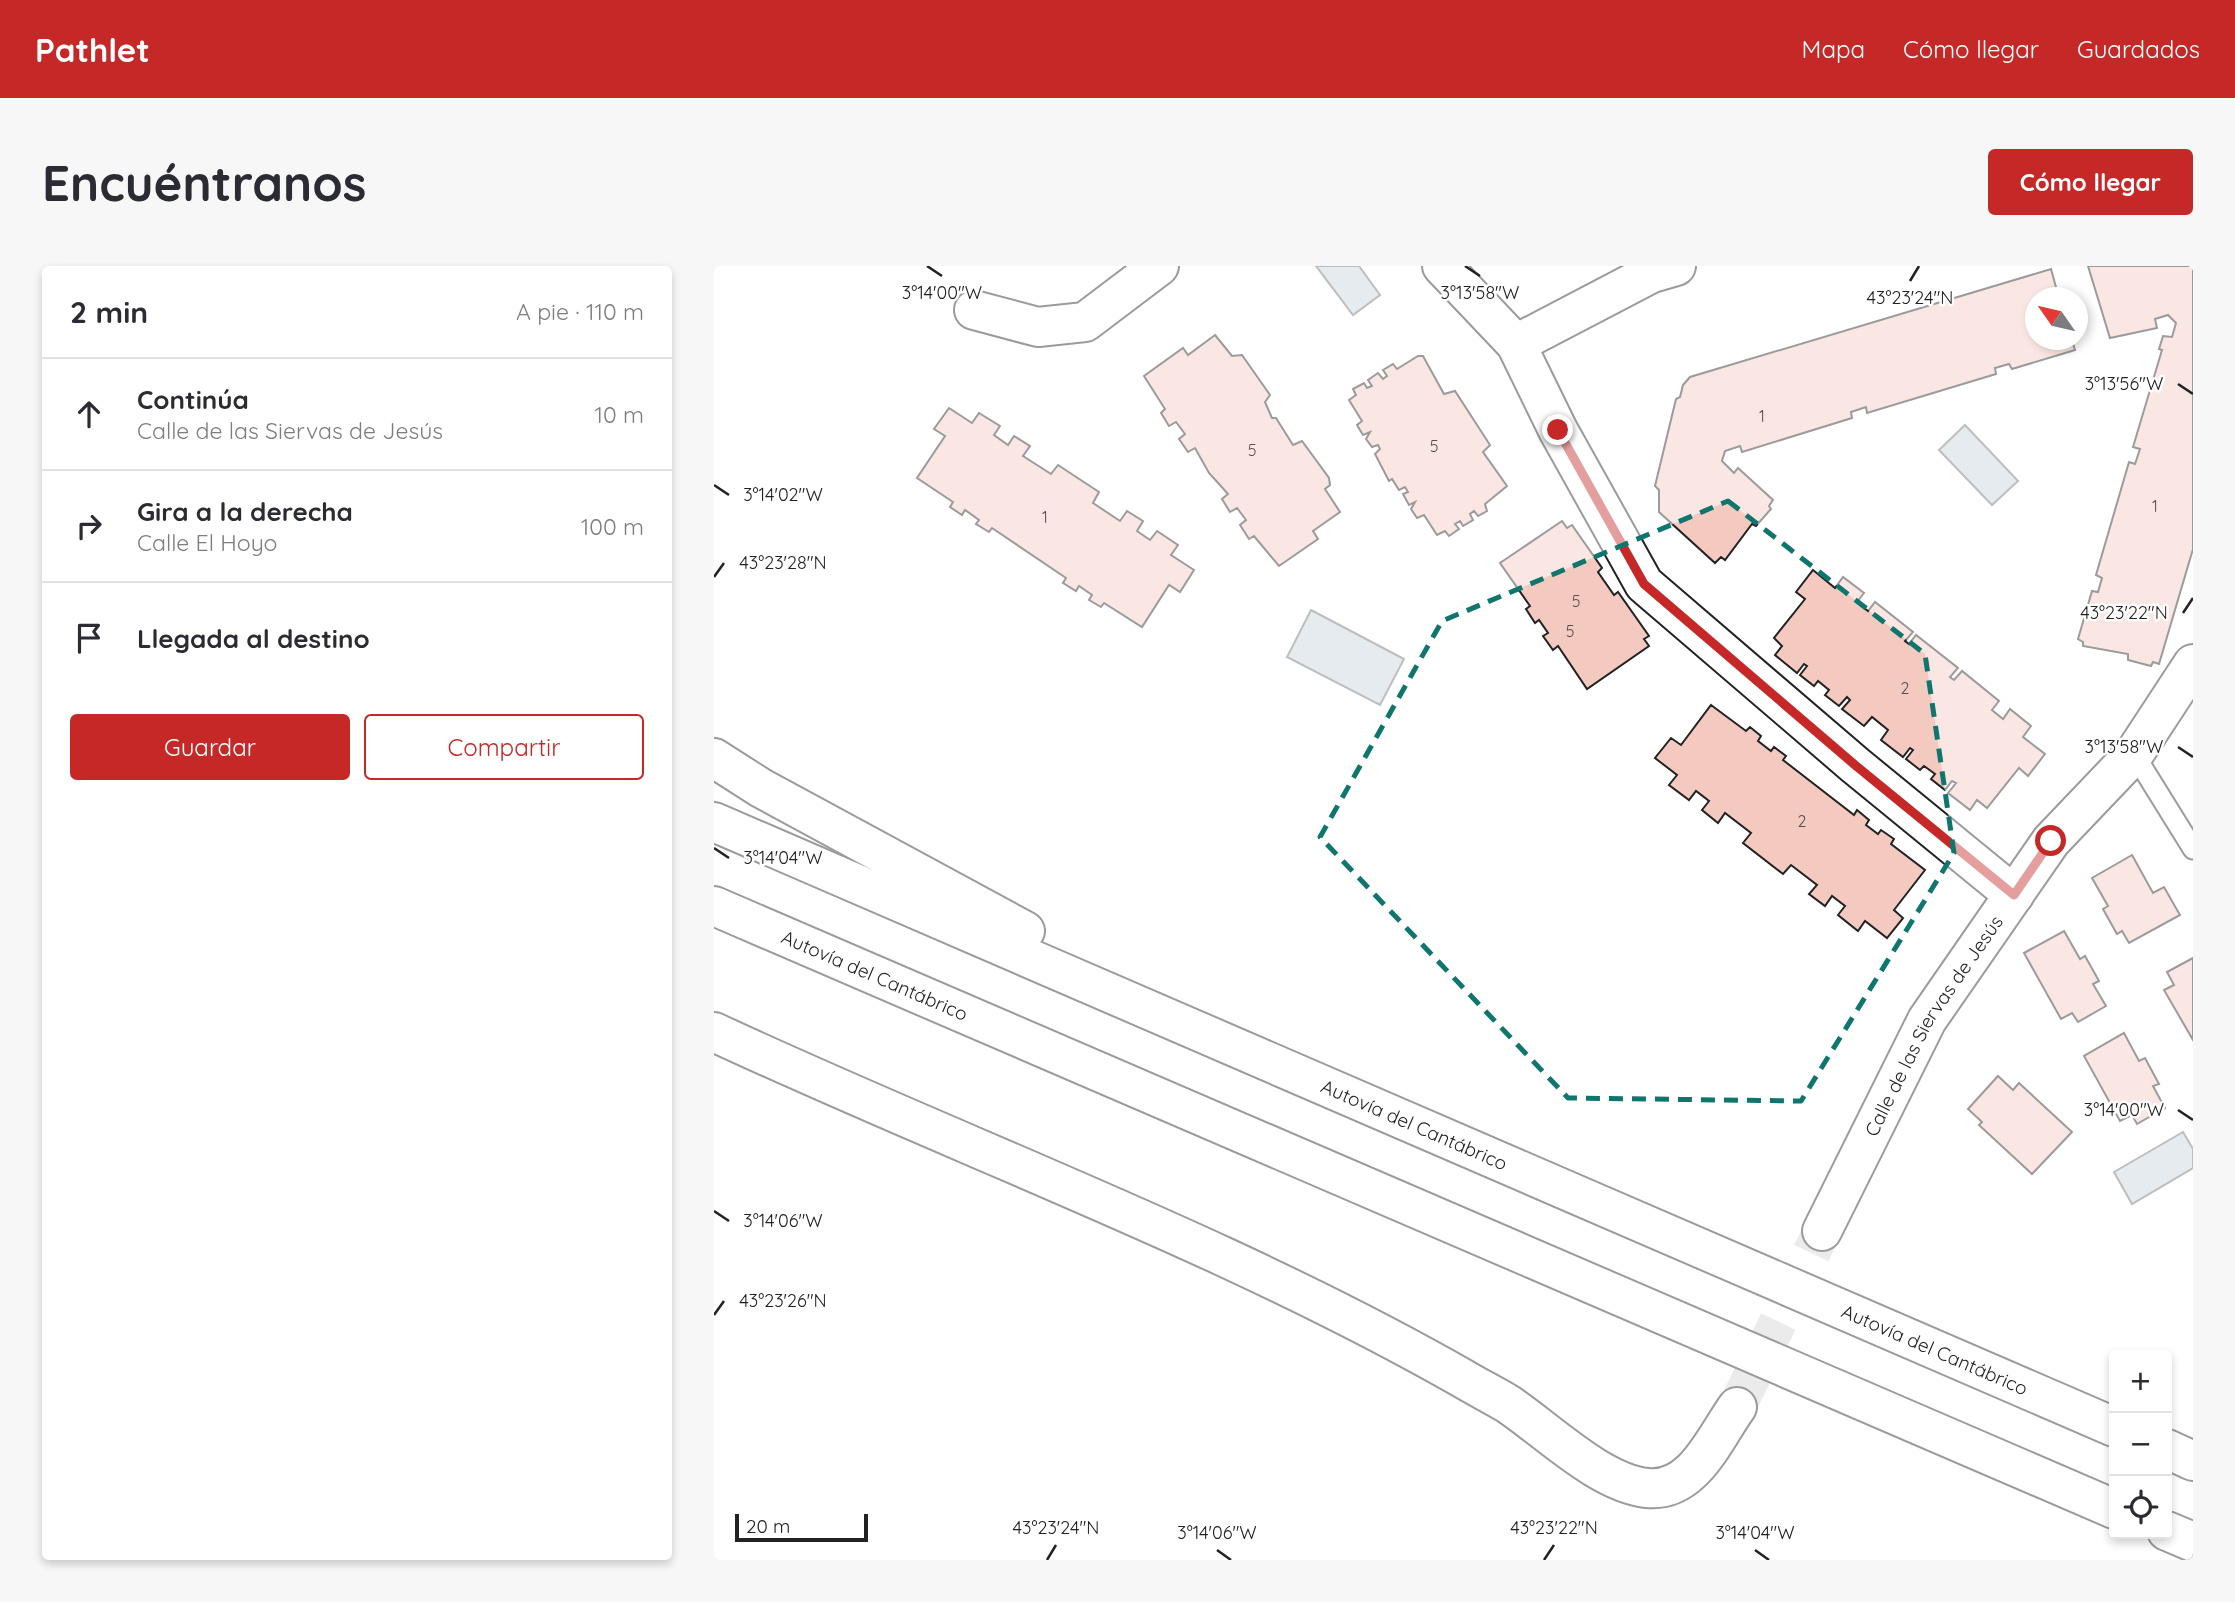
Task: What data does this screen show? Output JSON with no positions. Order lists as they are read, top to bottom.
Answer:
{
  "streets": {
    "main road": ["Autovía del Cantábrico", "Calle de las Siervas de Jesús"]
  },
  "house_numbers": [
    "1",
    "5",
    "5",
    "1",
    "1",
    "5",
    "5",
    "2",
    "2"
  ],
  "scale_bar": "20 m",
  "north": "top left",
  "page": {
    "header": "Pathlet",
    "nav": ["Mapa", "Cómo llegar", "Guardados"],
    "buttons": [
      "Cómo llegar",
      ["Guardar", "Compartir"]
    ],
    "title": "Encuéntranos",
    "heading": ["2 min", "A pie · 110 m"],
    "list": [
      ["Continúa", "Calle de las Siervas de Jesús", "10 m"],
      ["Gira a la derecha", "Calle El Hoyo", "100 m"],
      "Llegada al destino"
    ],
    "map_buttons": ["+", "−"],
    "scale": "20 m"
  },
  "coordinates": [
    "3°14'00\"W",
    "3°13'58\"W",
    "43°23'24\"N",
    "3°13'56\"W",
    "3°14'02\"W",
    "43°23'28\"N",
    "43°23'22\"N",
    "3°14'04\"W",
    "3°14'06\"W",
    "43°23'26\"N"
  ]
}
